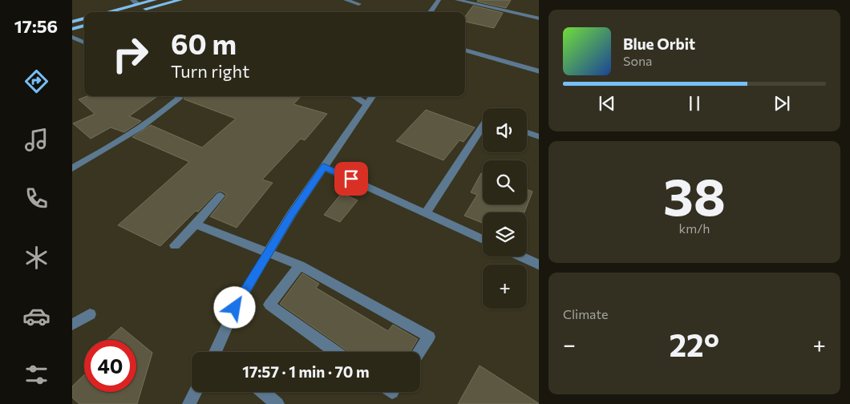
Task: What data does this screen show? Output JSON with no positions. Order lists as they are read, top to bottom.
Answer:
{
  "page": {
    "tabs": "17:56",
    "turn": ["60 m", "Turn right"],
    "song": ["Blue Orbit", "Sona"],
    "map_buttons": "+",
    "tile": [
      ["38", "km/h"],
      "Climate"
    ],
    "heat": ["−", "22°", "+"],
    "limit": "40",
    "trip": "17:57 · 1 min · 70 m"
  }
}
